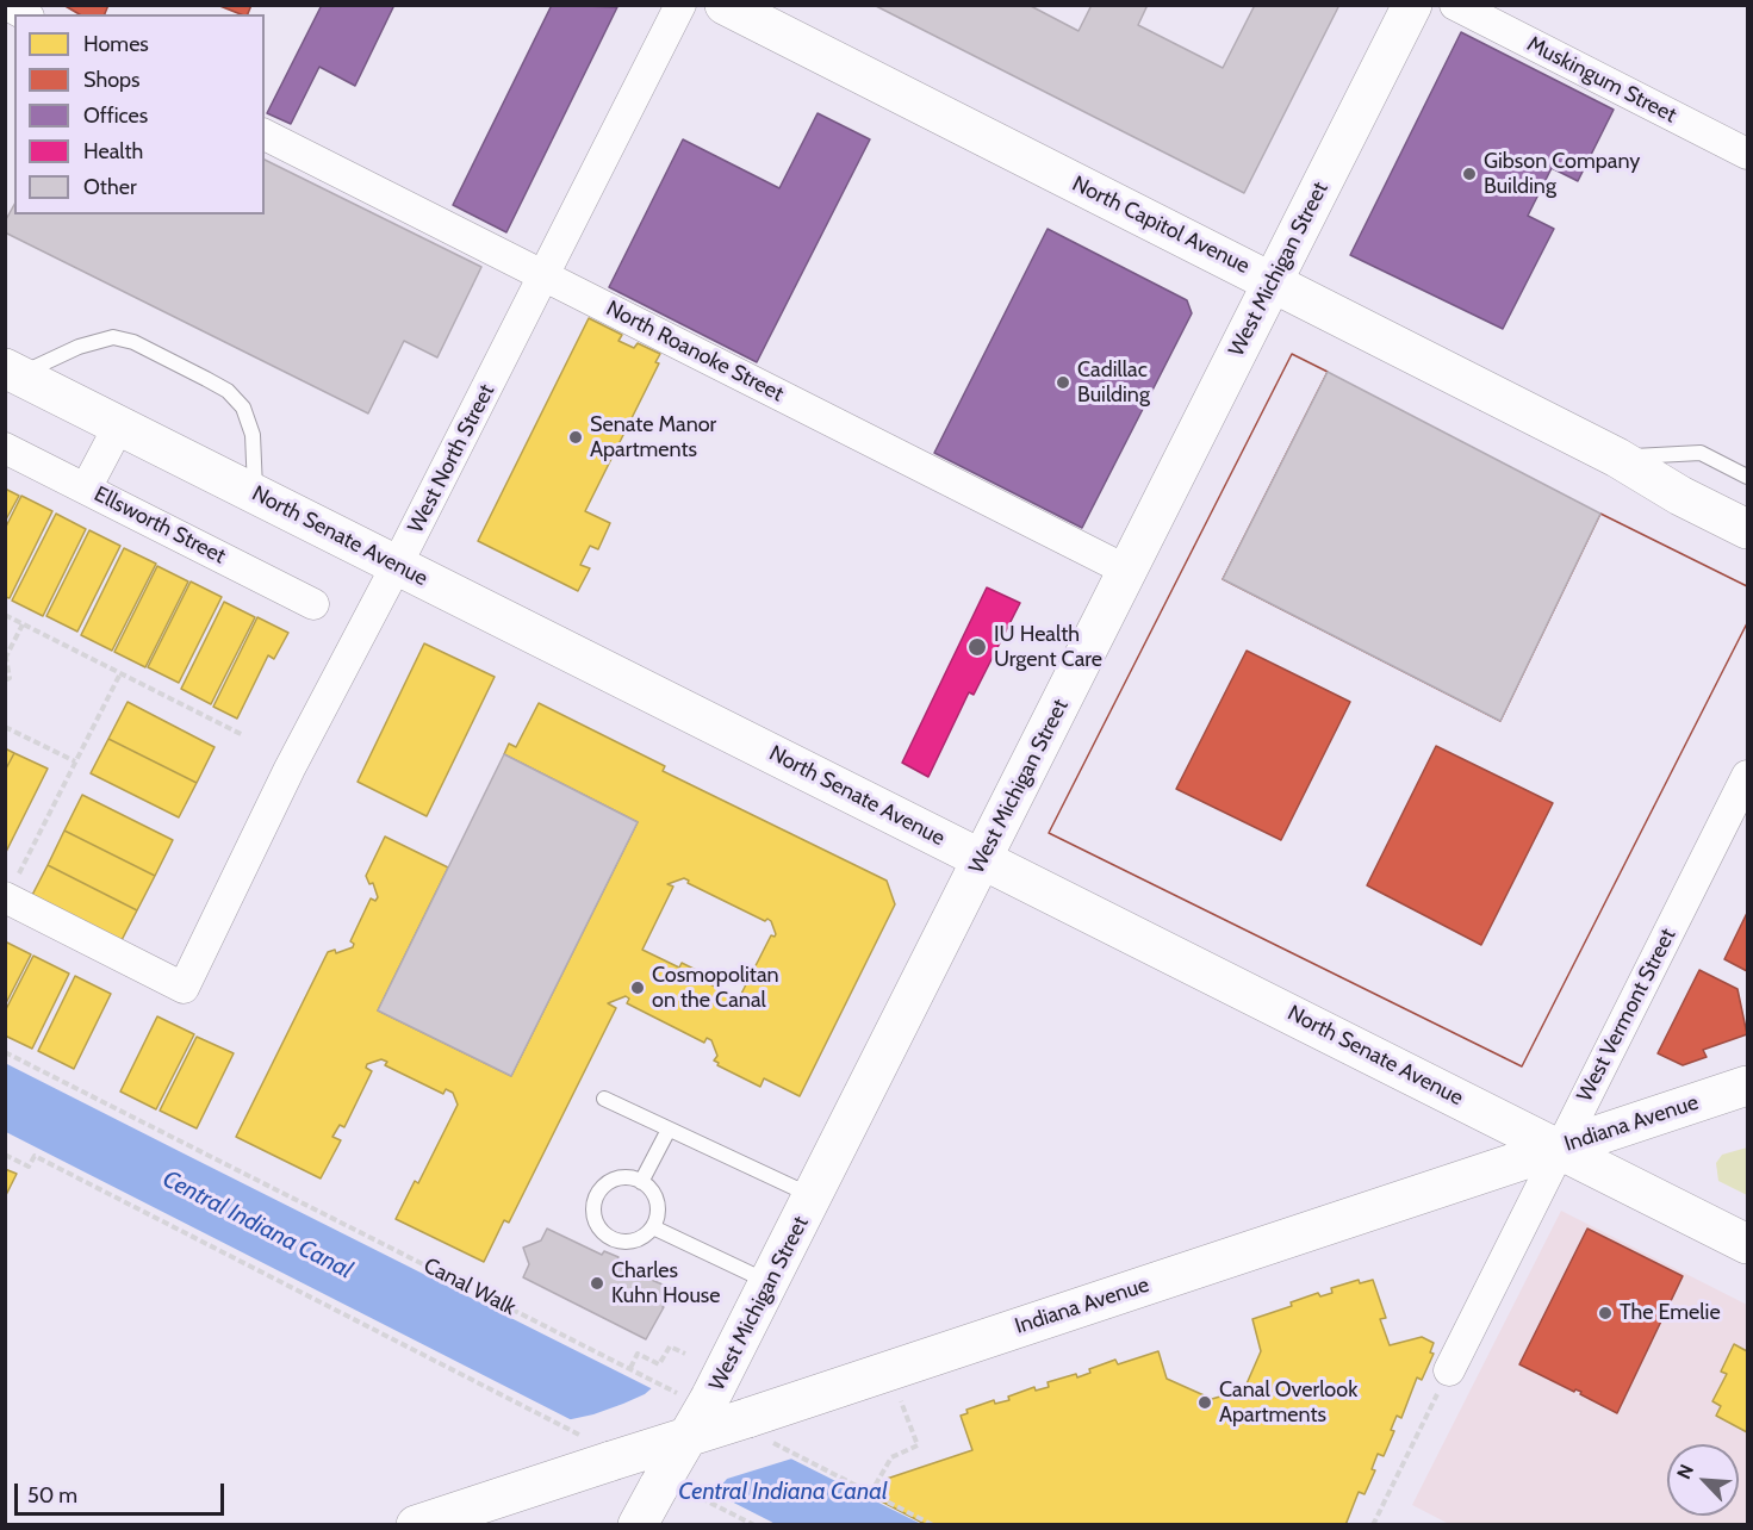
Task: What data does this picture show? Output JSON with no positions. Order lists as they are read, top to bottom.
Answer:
{
  "streets": {
    "main road": [
      "North Capitol Avenue",
      "West Michigan Street",
      "North Senate Avenue",
      "Indiana Avenue"
    ],
    "street": [
      "Muskingum Street",
      "North Roanoke Street",
      "West North Street",
      "Ellsworth Street",
      "West Vermont Street"
    ],
    "path": ["Canal Walk"]
  },
  "crossings": [
    ["North Capitol Avenue", "West Michigan Street"],
    ["West Michigan Street", "North Roanoke Street"],
    ["West Michigan Street", "North Senate Avenue"],
    ["West Michigan Street", "Indiana Avenue"],
    ["West Michigan Street", "Canal Walk"],
    ["North Roanoke Street", "West North Street"],
    ["West North Street", "North Senate Avenue"],
    ["North Senate Avenue", "West Vermont Street"],
    ["North Senate Avenue", "Indiana Avenue"],
    ["West Vermont Street", "Indiana Avenue"]
  ],
  "water": ["Central Indiana Canal"],
  "places": [
    "Gibson Company Building",
    "Cadillac Building",
    "Senate Manor Apartments",
    "IU Health Urgent Care",
    "Cosmopolitan on the Canal",
    "Charles Kuhn House",
    "The Emelie",
    "Canal Overlook Apartments"
  ],
  "legend": [
    "Homes",
    "Shops",
    "Offices",
    "Health",
    "Other"
  ],
  "scale_bar": "50 m",
  "north": "top left"
}
